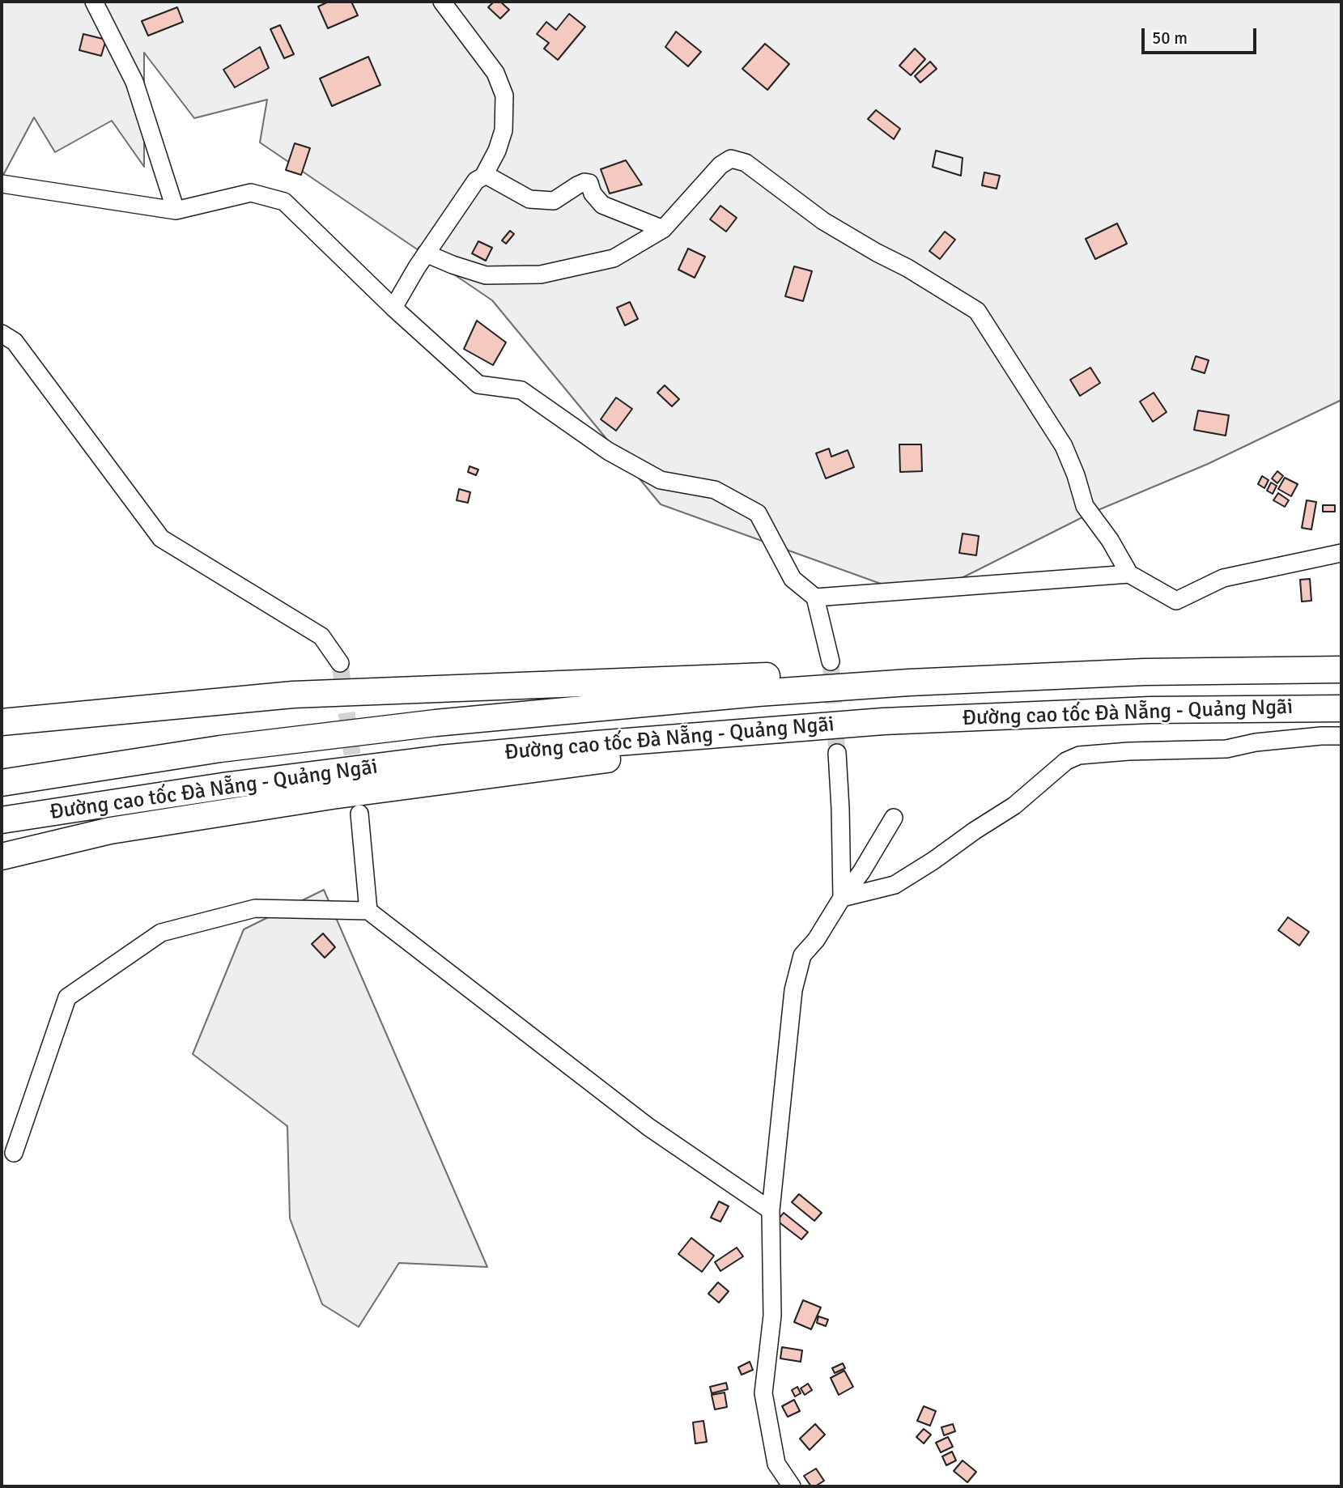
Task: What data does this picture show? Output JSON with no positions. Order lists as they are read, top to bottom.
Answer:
{
  "streets": {
    "highway": ["Đường cao tốc Đà Nẵng - Quảng Ngãi"]
  },
  "scale_bar": "50 m"
}
